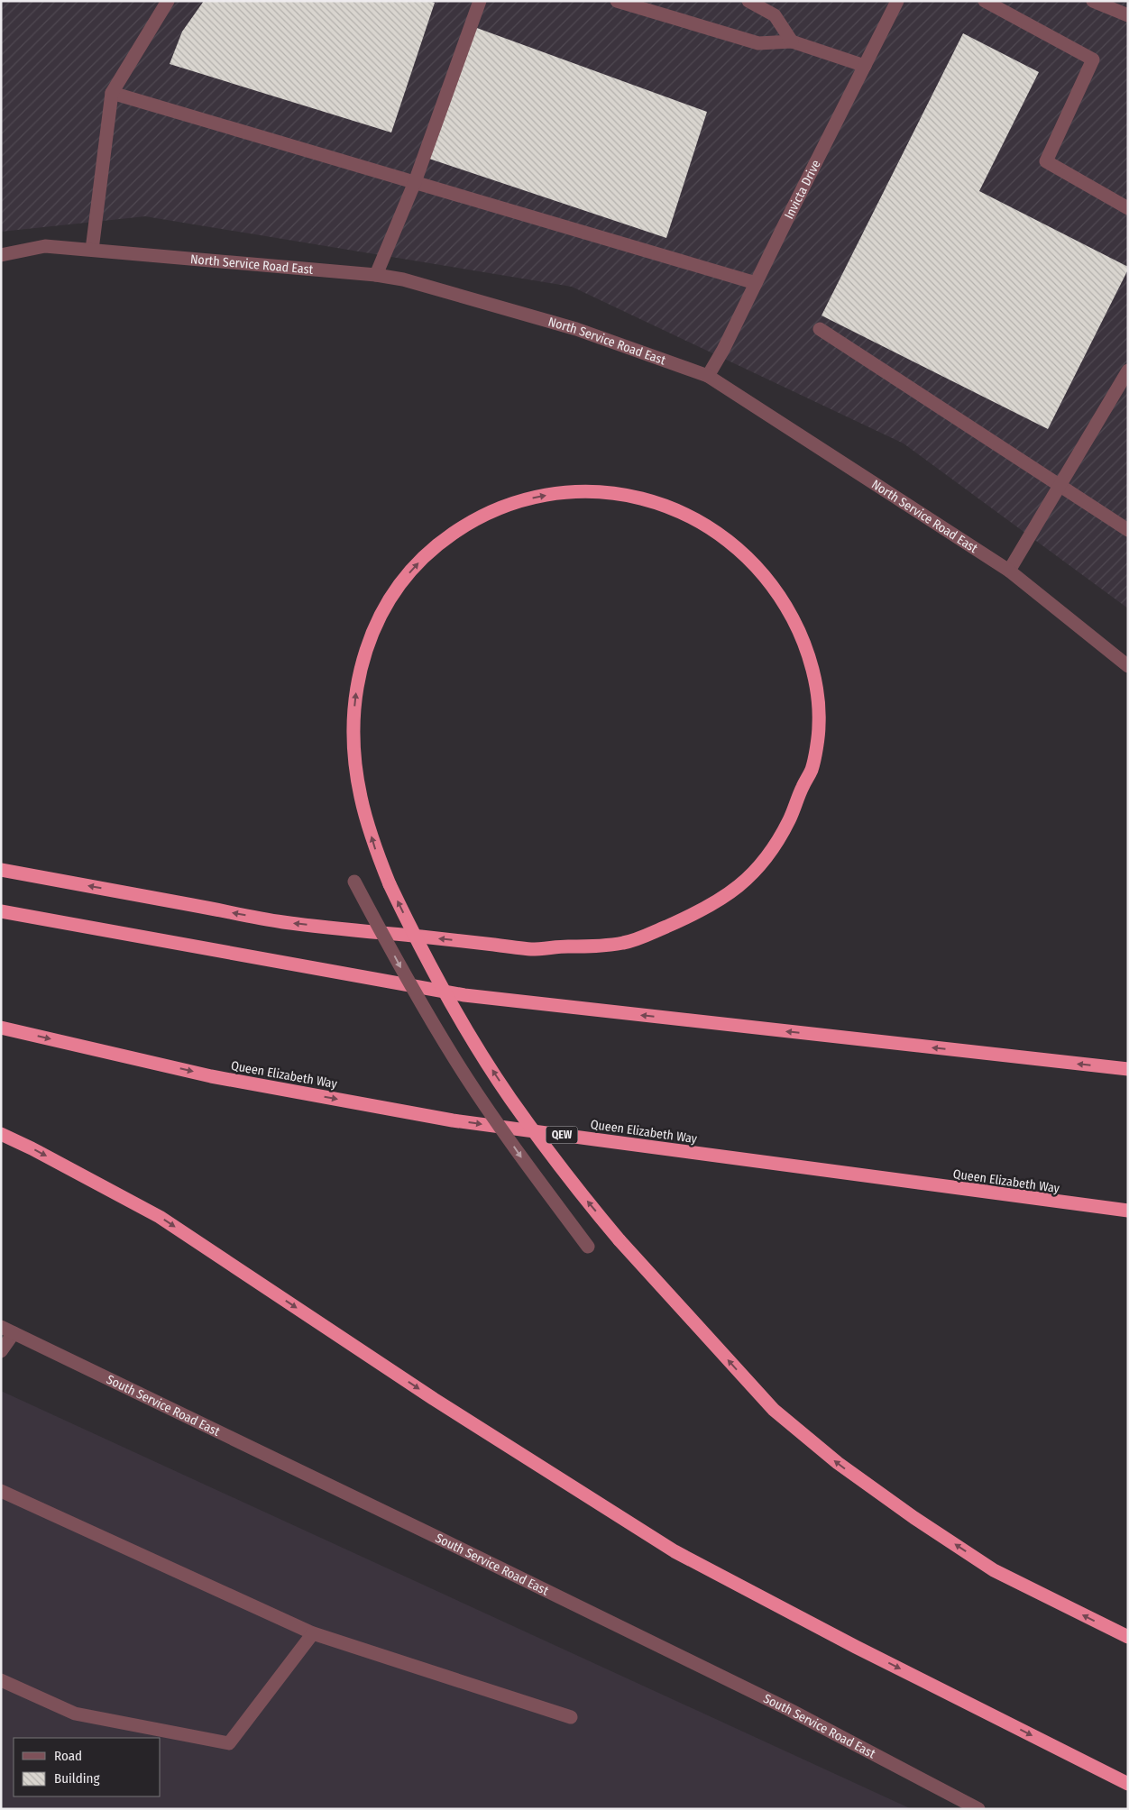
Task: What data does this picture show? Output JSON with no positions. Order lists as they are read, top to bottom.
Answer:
{
  "streets": {
    "highway": ["Queen Elizabeth Way", "QEW"],
    "street": ["Invicta Drive", "North Service Road East", "South Service Road East"]
  },
  "crossings": [
    ["Invicta Drive", "North Service Road East"]
  ],
  "one_way": ["Queen Elizabeth Way"],
  "legend": ["Road", "Building"]
}
